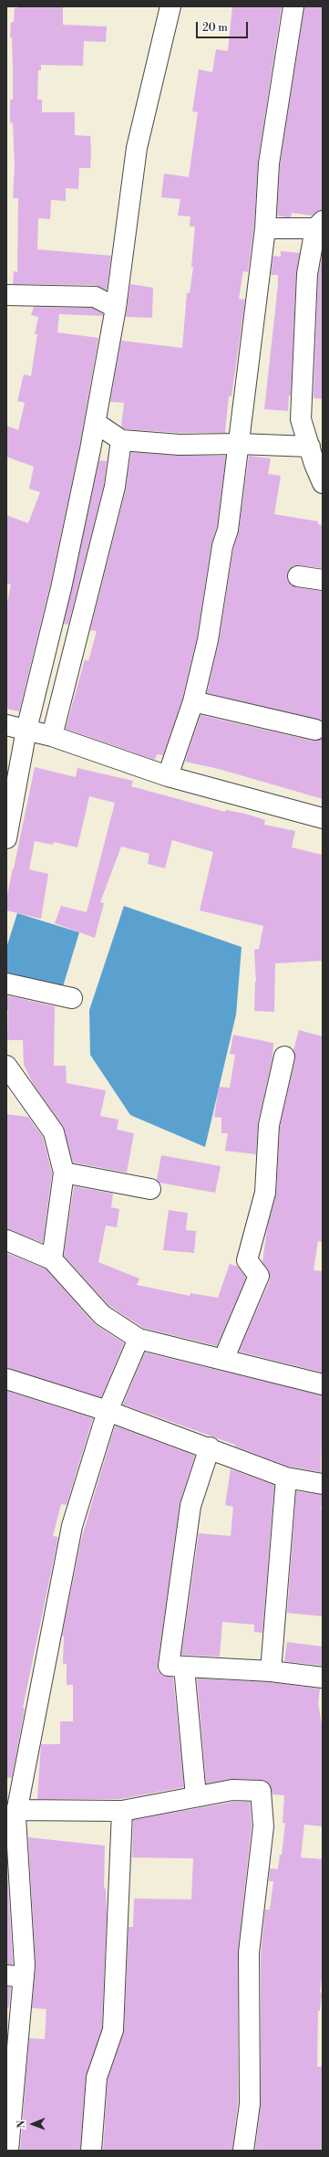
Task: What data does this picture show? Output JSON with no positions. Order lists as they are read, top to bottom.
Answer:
{
  "scale_bar": "20 m",
  "north": "left"
}
